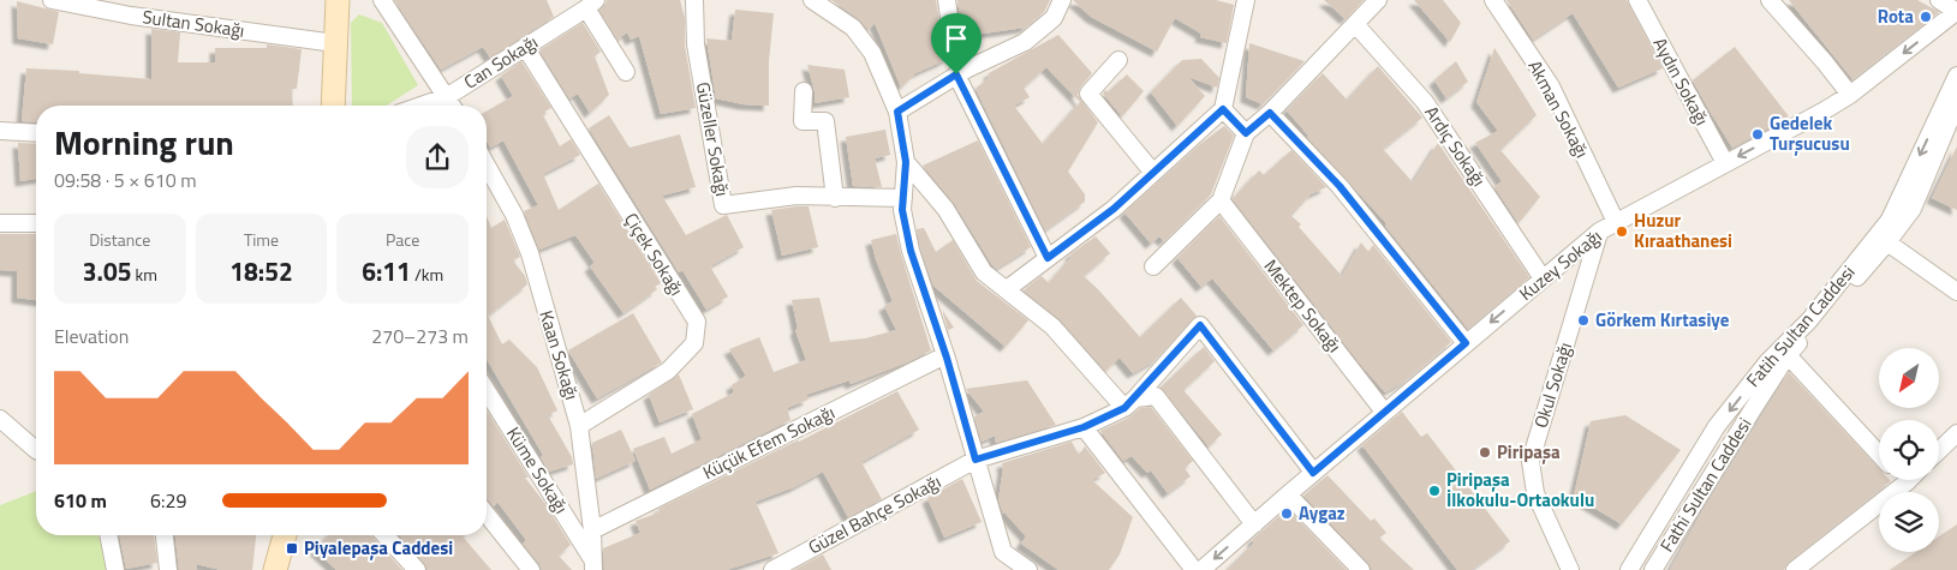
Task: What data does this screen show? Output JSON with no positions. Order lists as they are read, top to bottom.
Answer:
{
  "streets": {
    "street": [
      "Sultan Sokağı",
      "Can Sokağı",
      "Aydın Sokağı",
      "Akman Sokağı",
      "Güzeller Sokağı",
      "Ardıç Sokağı",
      "Çiçek Sokağı",
      "Kuzey Sokağı",
      "Mektep Sokağı",
      "Fatih Sultan Caddesi",
      "Kaan Sokağı",
      "Okul Sokağı",
      "Küçük Efem Sokağı",
      "Küme Sokağı",
      "Fathi Sultan Caddesi",
      "Güzel Bahçe Sokağı"
    ]
  },
  "crossings": [
    ["Can Sokağı", "Çiçek Sokağı"],
    ["Aydın Sokağı", "Kuzey Sokağı"],
    ["Akman Sokağı", "Kuzey Sokağı"],
    ["Ardıç Sokağı", "Kuzey Sokağı"],
    ["Çiçek Sokağı", "Kaan Sokağı"],
    ["Kuzey Sokağı", "Mektep Sokağı"],
    ["Kuzey Sokağı", "Okul Sokağı"],
    ["Kaan Sokağı", "Küçük Efem Sokağı"],
    ["Kaan Sokağı", "Küme Sokağı"]
  ],
  "one_way": ["Kuzey Sokağı", "Fatih Sultan Caddesi"],
  "places": {
    "other": [
      "Rota",
      "Gedelek Turşucusu",
      "Huzur Kıraathanesi",
      "Görkem Kırtasiye",
      "Piripaşa",
      "Piripaşa İlkokulu-Ortaokulu",
      "Aygaz"
    ],
    "transit": ["Piyalepaşa Caddesi"]
  },
  "north": "bottom left",
  "page": {
    "heading": ["Morning run", "09:58 · 5 × 610 m"],
    "stats": [
      ["Distance", "3.05 km"],
      ["Time", "18:52"],
      ["Pace", "6:11 /km"]
    ],
    "chart": ["Elevation", "270–273 m"],
    "list": [
      {
        "name": "610 m",
        "note": "6:29"
      }
    ]
  }
}
